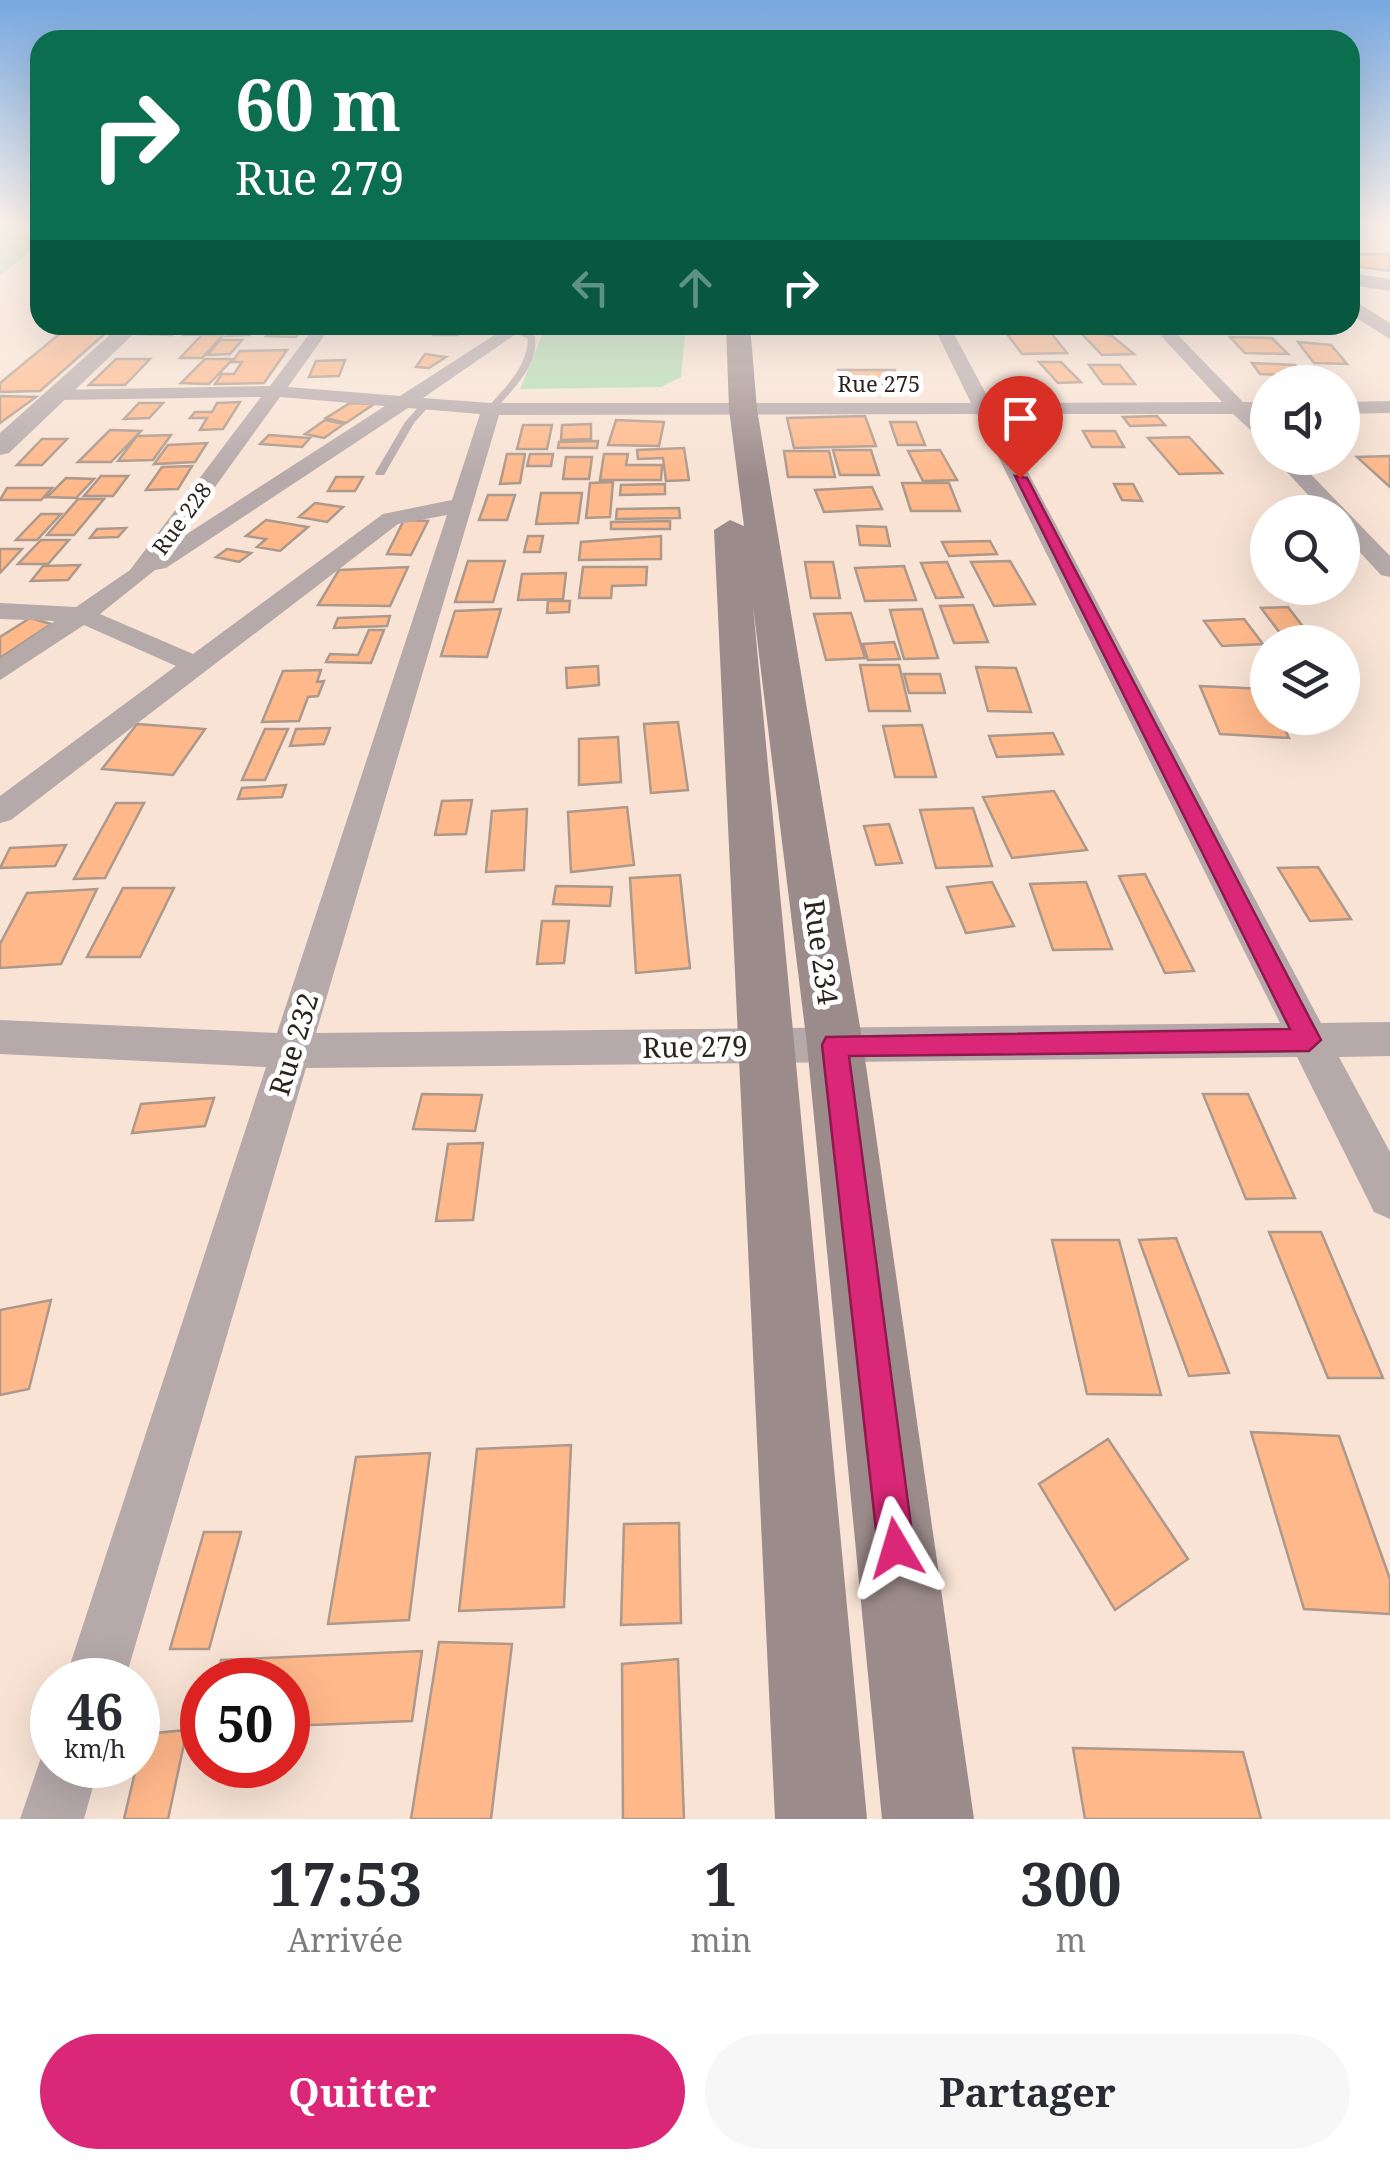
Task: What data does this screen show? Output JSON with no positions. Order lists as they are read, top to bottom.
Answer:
{
  "streets": {
    "main road": ["Rue 234"],
    "street": [
      "Rue 275",
      "Rue 228",
      "Rue 232",
      "Rue 279"
    ]
  },
  "crossings": [
    ["Rue 275", "Rue 234"],
    ["Rue 275", "Rue 232"],
    ["Rue 234", "Rue 279"],
    ["Rue 232", "Rue 279"]
  ],
  "page": {
    "turn": ["60 m", "Rue 279"],
    "speed": "46 km/h",
    "limit": "50",
    "eta": [
      "17:53",
      "Arrivée",
      "1",
      "min",
      "300",
      "m"
    ],
    "buttons": ["Quitter", "Partager"]
  }
}
